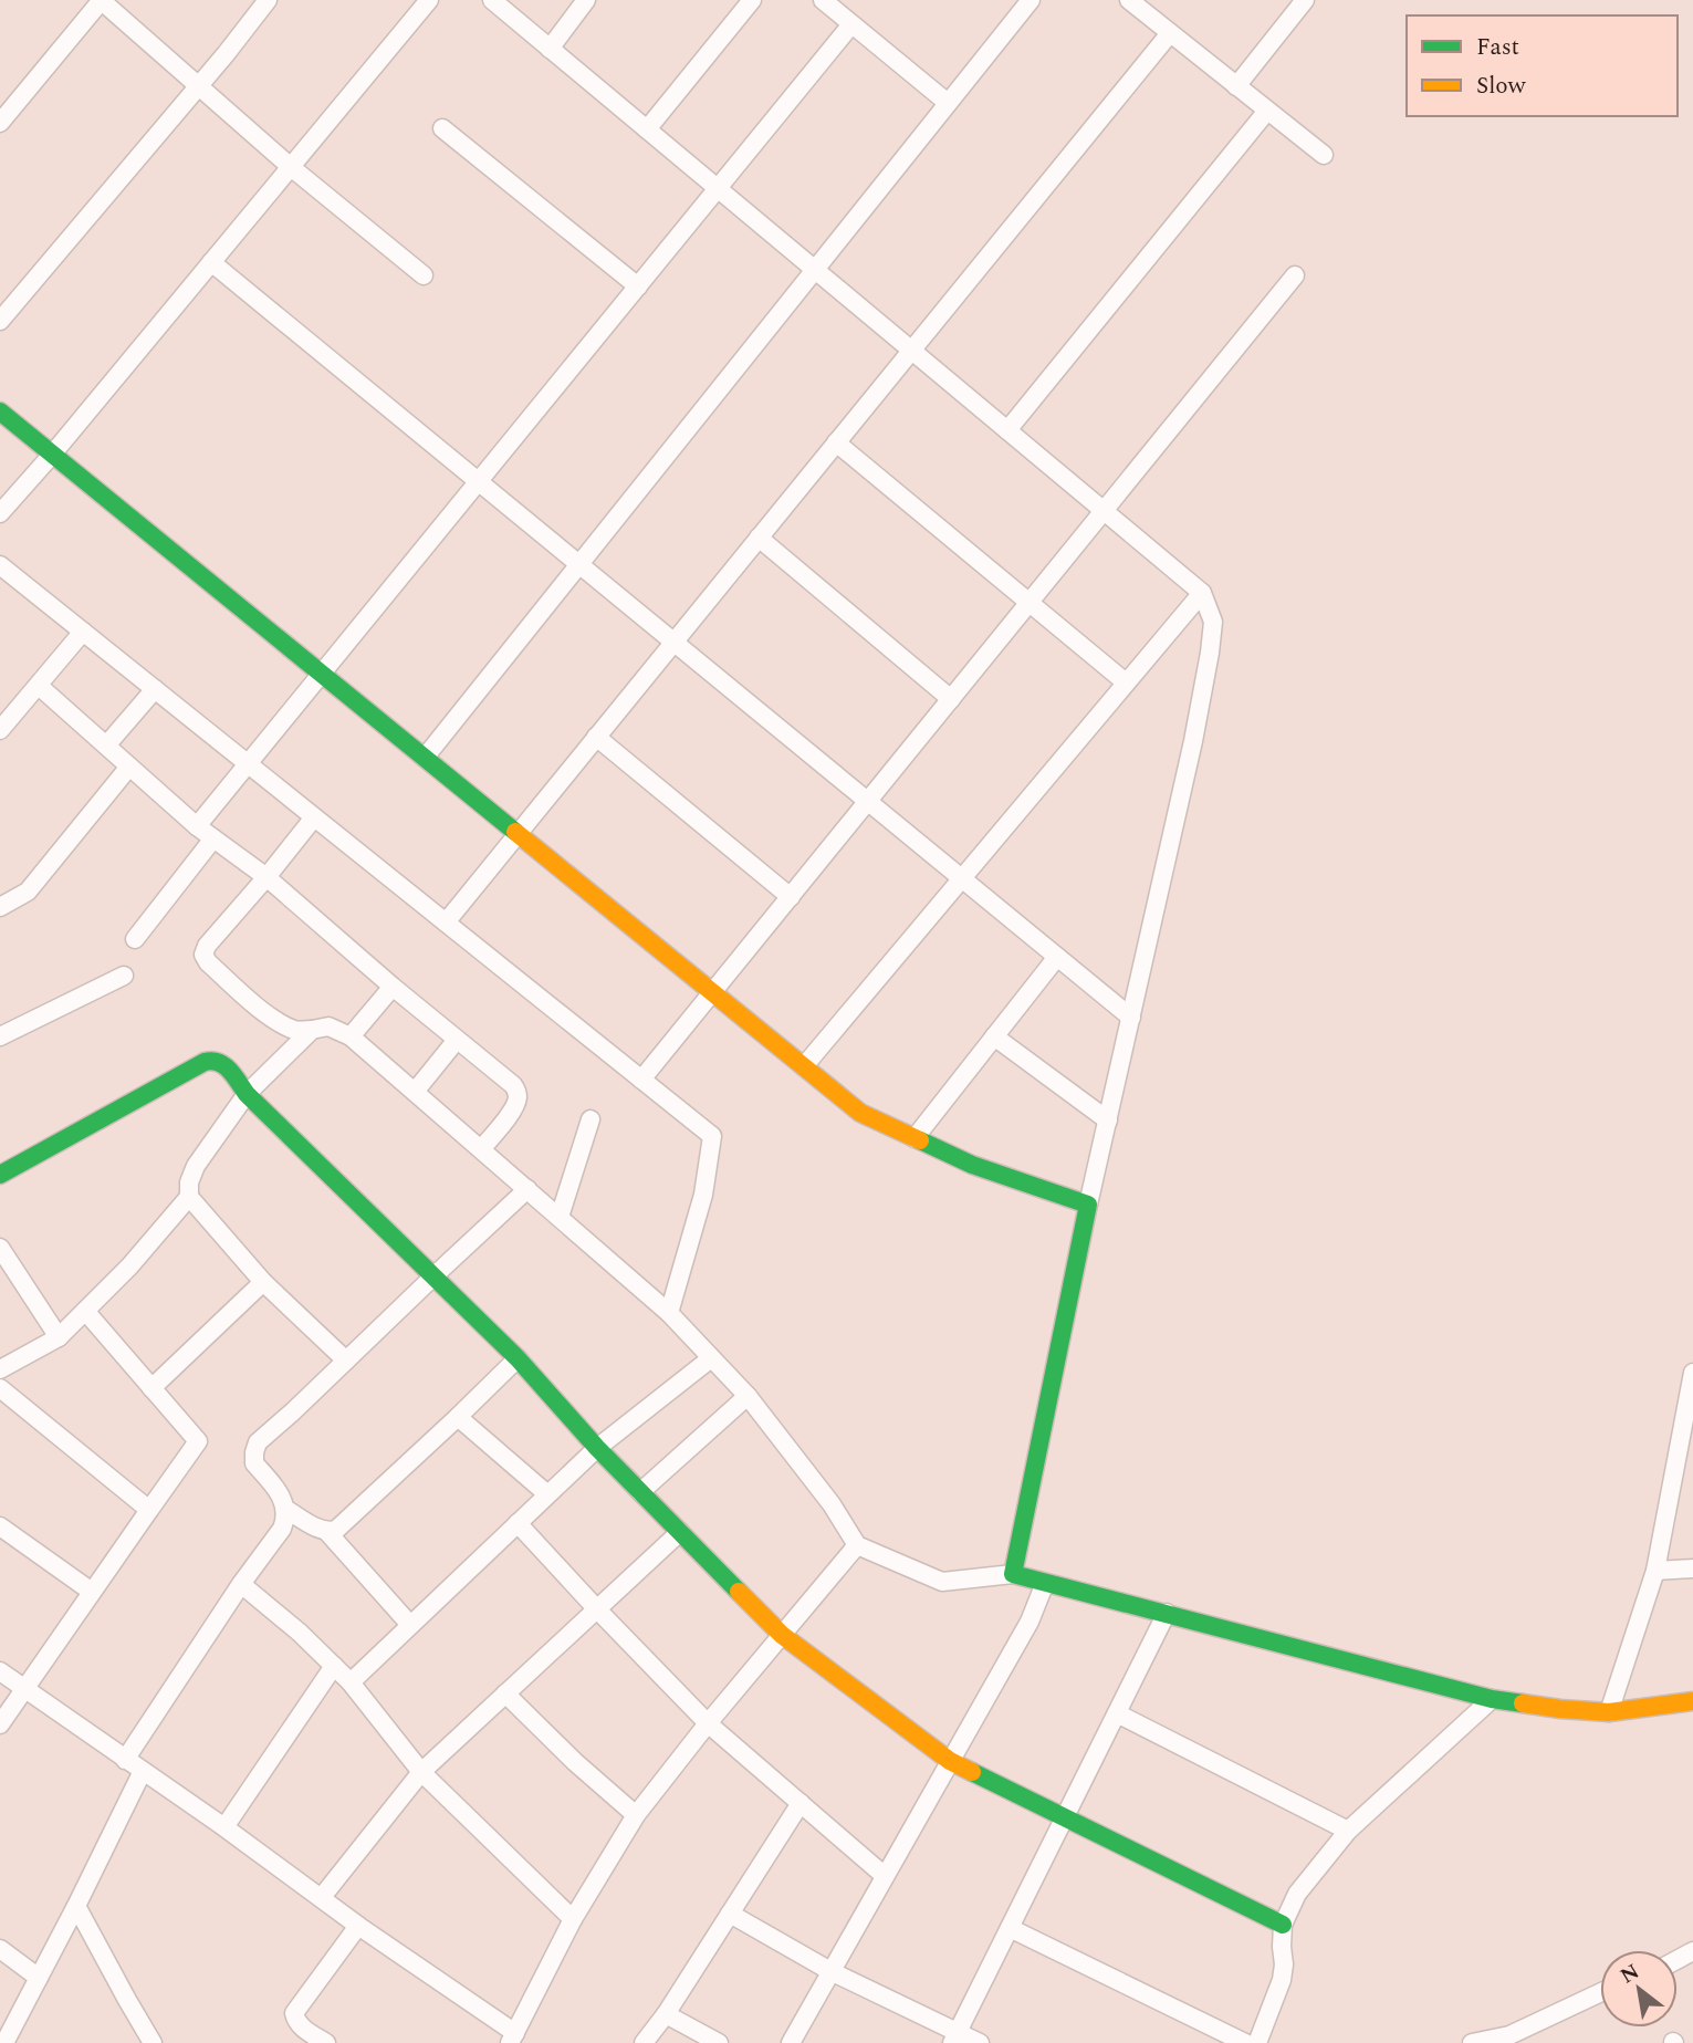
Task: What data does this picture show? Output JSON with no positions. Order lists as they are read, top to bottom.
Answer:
{
  "legend": ["Fast", "Slow"],
  "north": "top left"
}
